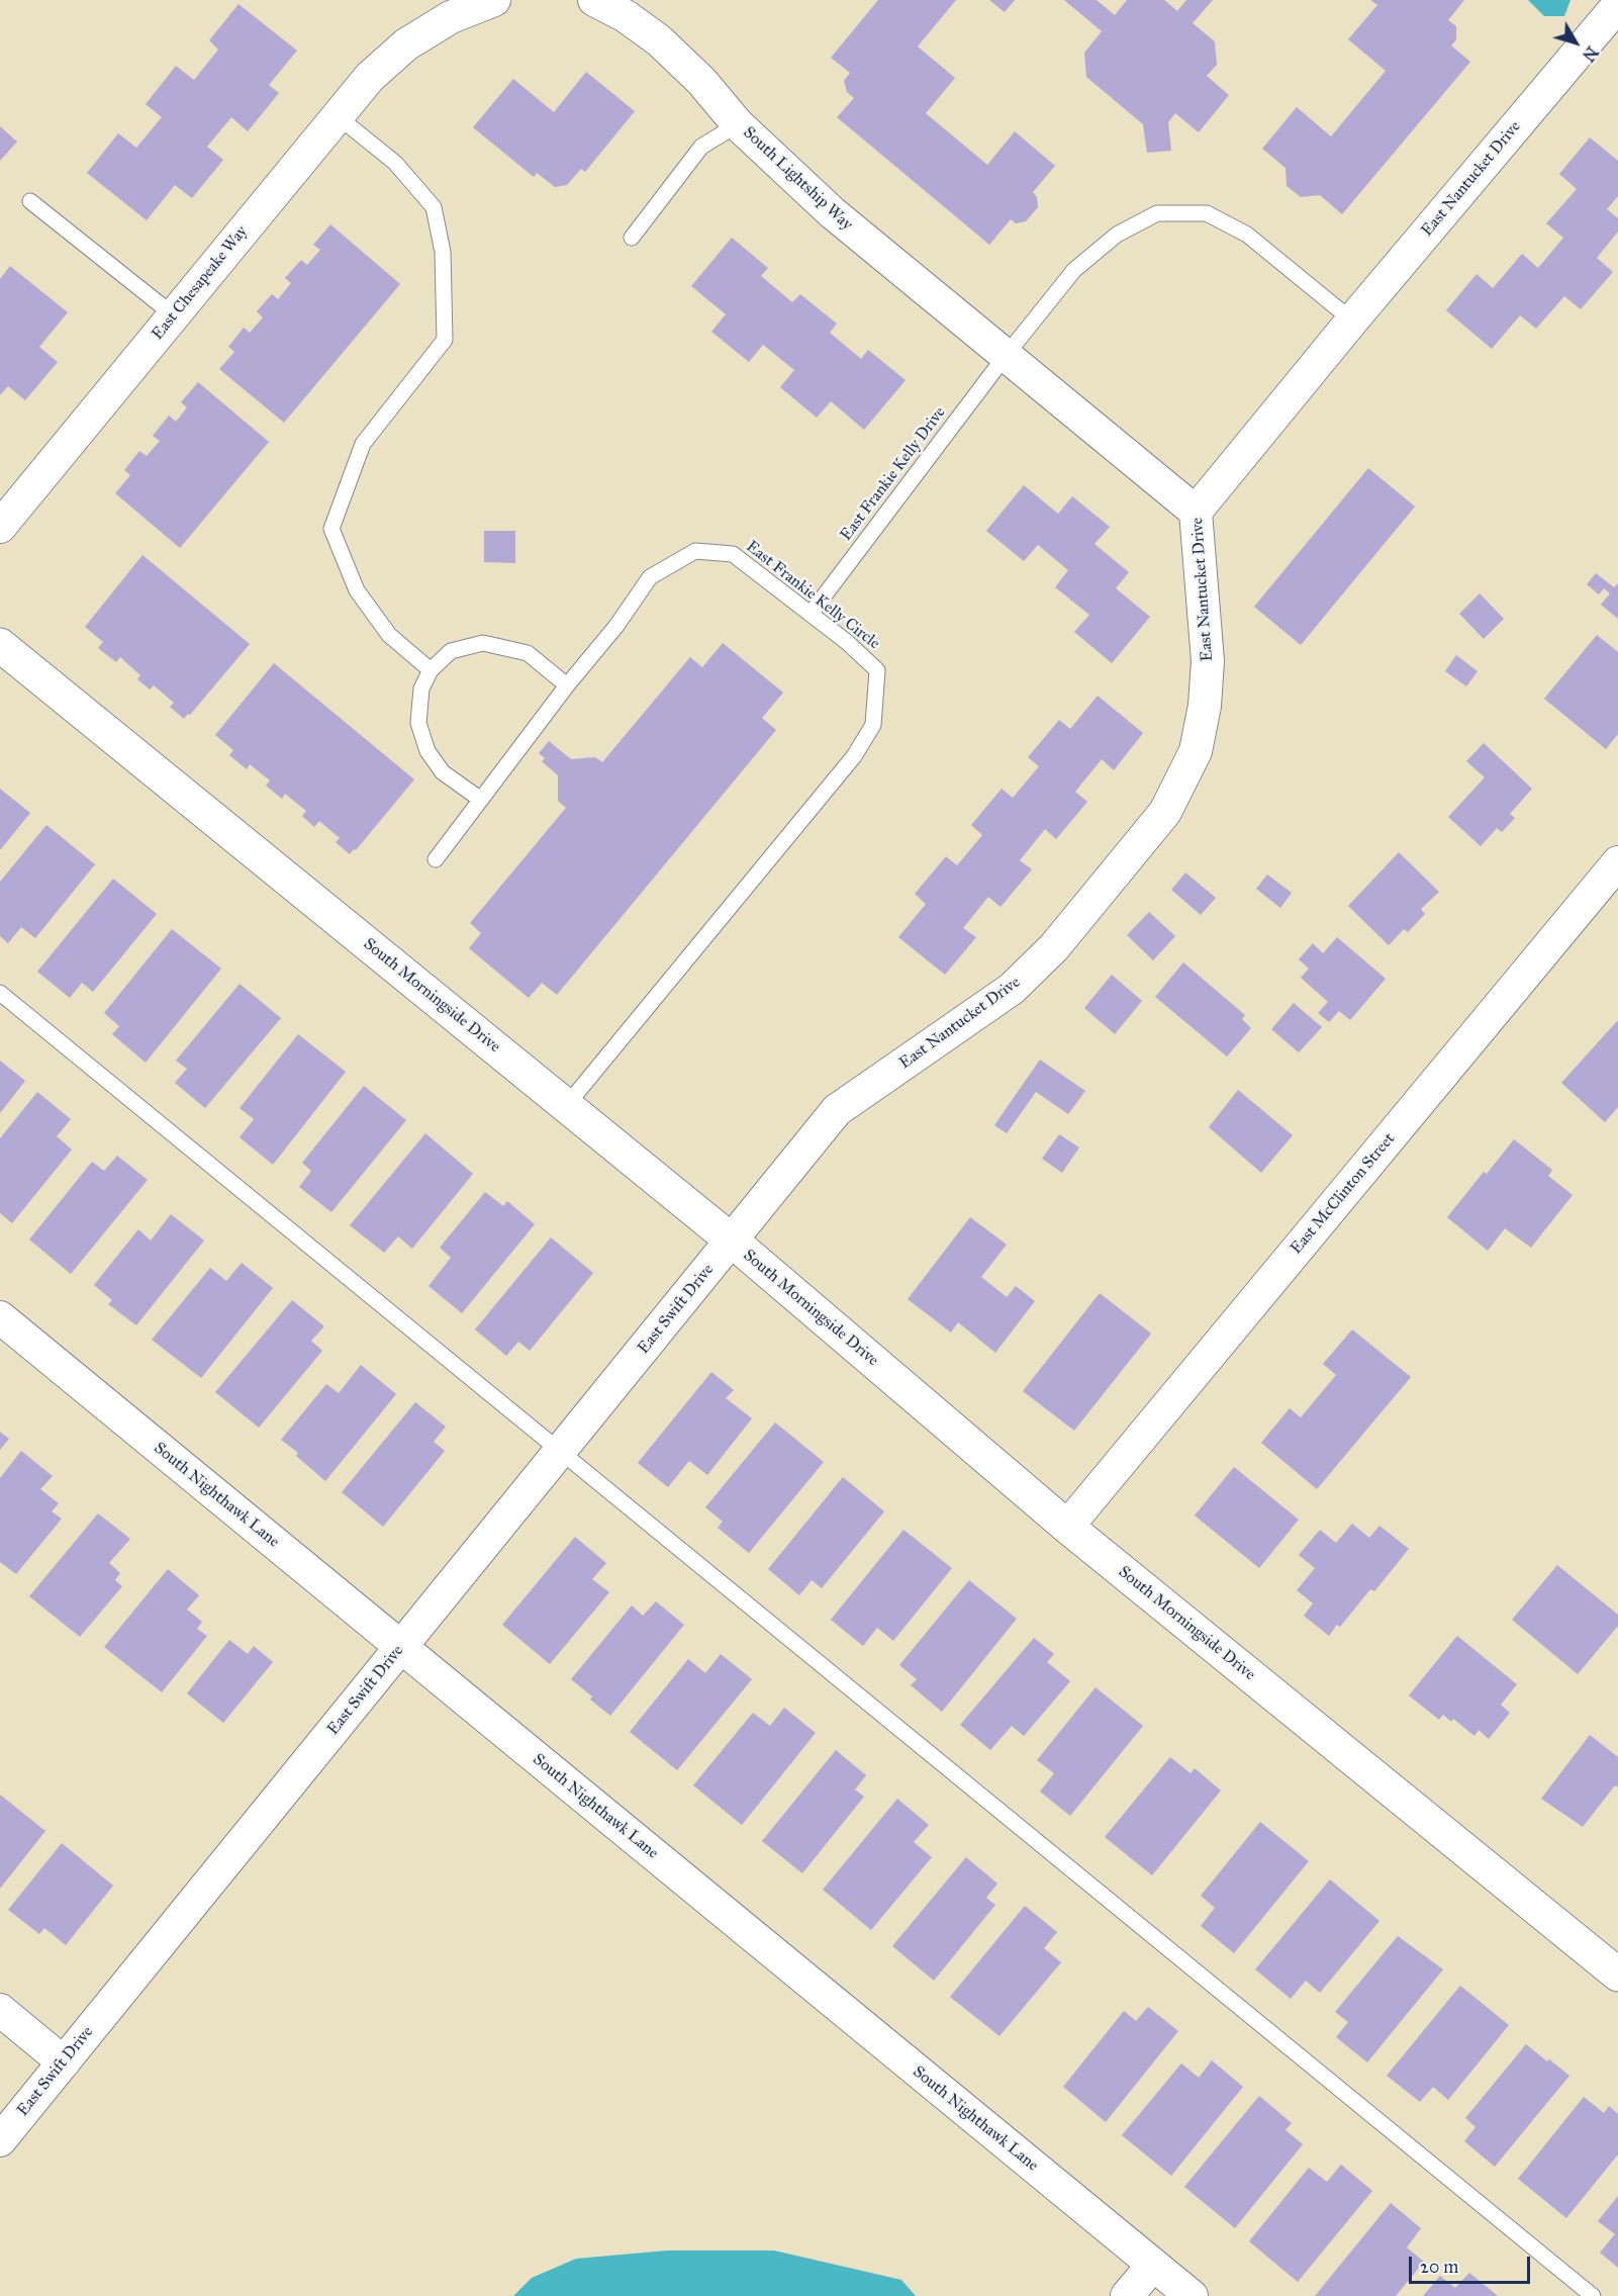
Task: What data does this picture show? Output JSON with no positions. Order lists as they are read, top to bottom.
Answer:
{
  "streets": {
    "street": [
      "South Lightship Way",
      "East Nantucket Drive",
      "East Chesapeake Way",
      "South Morningside Drive",
      "East McClinton Street",
      "East Swift Drive",
      "South Nighthawk Lane"
    ],
    "lane": ["East Frankie Kelly Drive", "East Frankie Kelly Circle"]
  },
  "crossings": [
    ["South Lightship Way", "East Nantucket Drive"],
    ["South Lightship Way", "East Frankie Kelly Drive"],
    ["East Nantucket Drive", "South Morningside Drive"],
    ["East Nantucket Drive", "East Swift Drive"],
    ["East Frankie Kelly Drive", "East Frankie Kelly Circle"],
    ["East Frankie Kelly Circle", "South Morningside Drive"],
    ["South Morningside Drive", "East McClinton Street"],
    ["South Morningside Drive", "East Swift Drive"],
    ["East Swift Drive", "South Nighthawk Lane"]
  ],
  "scale_bar": "20 m",
  "north": "bottom right"
}
